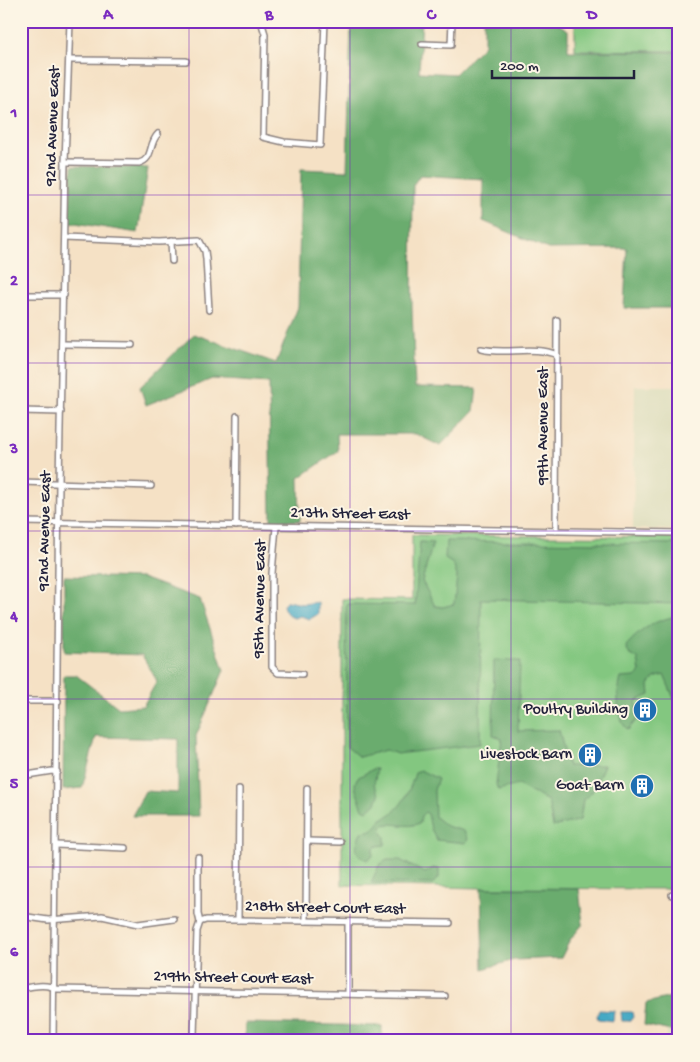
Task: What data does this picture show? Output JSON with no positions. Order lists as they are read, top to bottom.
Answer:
{
  "streets": {
    "street": [
      "92nd Avenue East",
      "99th Avenue East",
      "213th Street East",
      "95th Avenue East",
      "218th Street Court East",
      "219th Street Court East"
    ]
  },
  "crossings": [
    ["92nd Avenue East", "213th Street East"],
    ["92nd Avenue East", "219th Street Court East"],
    ["99th Avenue East", "213th Street East"],
    ["213th Street East", "95th Avenue East"]
  ],
  "places": {
    "building": ["Poultry Building", "Livestock Barn", "Goat Barn"]
  },
  "scale_bar": "200 m",
  "grid": {
    "columns": [
      "A",
      "B",
      "C",
      "D"
    ],
    "rows": [
      "1",
      "2",
      "3",
      "4",
      "5",
      "6"
    ]
  }
}
